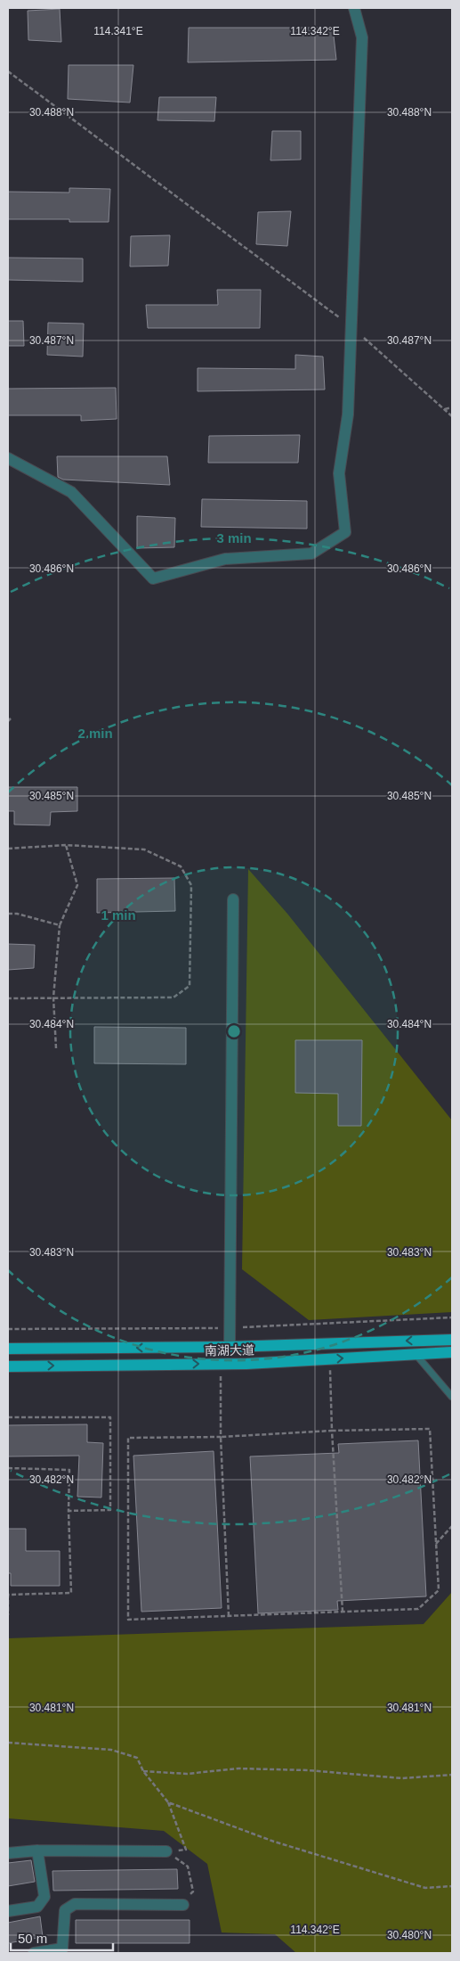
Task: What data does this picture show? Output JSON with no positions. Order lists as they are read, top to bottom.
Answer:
{
  "streets": {
    "main road": ["南湖大道"]
  },
  "scale_bar": "50 m",
  "coordinates": [
    "114.341°E",
    "114.342°E",
    "30.488°N",
    "30.487°N",
    "30.486°N",
    "30.485°N",
    "30.484°N",
    "30.483°N",
    "30.482°N",
    "30.481°N",
    "30.480°N"
  ],
  "rings": ["3 min", "2 min", "1 min"]
}
